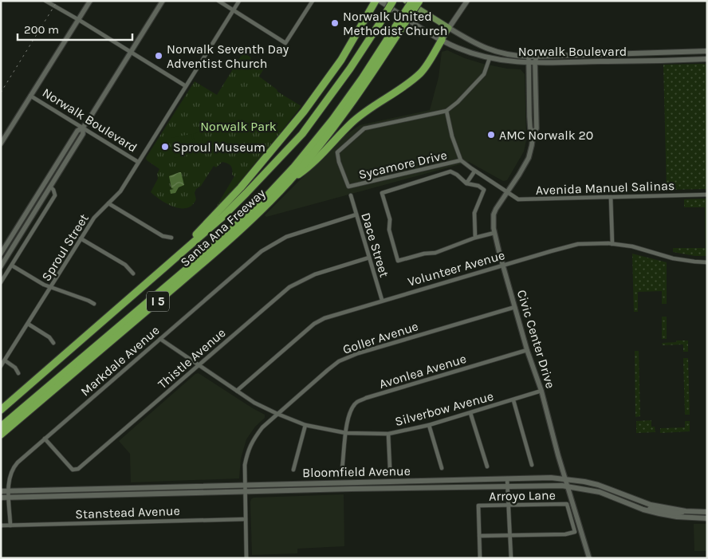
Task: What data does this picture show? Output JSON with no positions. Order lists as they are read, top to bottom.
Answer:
{
  "streets": {
    "highway": ["Santa Ana Freeway", "I 5"],
    "main road": ["Norwalk Boulevard", "Bloomfield Avenue"],
    "street": [
      "Sycamore Drive",
      "Avenida Manuel Salinas",
      "Dace Street",
      "Sproul Street",
      "Volunteer Avenue",
      "Goller Avenue",
      "Civic Center Drive",
      "Thistle Avenue",
      "Markdale Avenue",
      "Avonlea Avenue",
      "Silverbow Avenue",
      "Arroyo Lane",
      "Stanstead Avenue"
    ]
  },
  "crossings": [
    ["Norwalk Boulevard", "Sproul Street"],
    ["Norwalk Boulevard", "Civic Center Drive"],
    ["Sycamore Drive", "Avenida Manuel Salinas"],
    ["Avenida Manuel Salinas", "Civic Center Drive"],
    ["Dace Street", "Volunteer Avenue"],
    ["Dace Street", "Thistle Avenue"],
    ["Dace Street", "Markdale Avenue"],
    ["Volunteer Avenue", "Civic Center Drive"],
    ["Volunteer Avenue", "Silverbow Avenue"],
    ["Goller Avenue", "Civic Center Drive"],
    ["Goller Avenue", "Silverbow Avenue"],
    ["Goller Avenue", "Bloomfield Avenue"],
    ["Goller Avenue", "Stanstead Avenue"],
    ["Civic Center Drive", "Avonlea Avenue"],
    ["Civic Center Drive", "Silverbow Avenue"],
    ["Civic Center Drive", "Bloomfield Avenue"],
    ["Thistle Avenue", "Markdale Avenue"],
    ["Thistle Avenue", "Silverbow Avenue"],
    ["Markdale Avenue", "Silverbow Avenue"],
    ["Markdale Avenue", "Bloomfield Avenue"],
    ["Markdale Avenue", "Stanstead Avenue"],
    ["Avonlea Avenue", "Silverbow Avenue"]
  ],
  "parks": ["Norwalk Park"],
  "places": [
    "Norwalk United Methodist Church",
    "Norwalk Seventh Day Adventist Church",
    "AMC Norwalk 20",
    "Sproul Museum"
  ],
  "scale_bar": "200 m"
}
